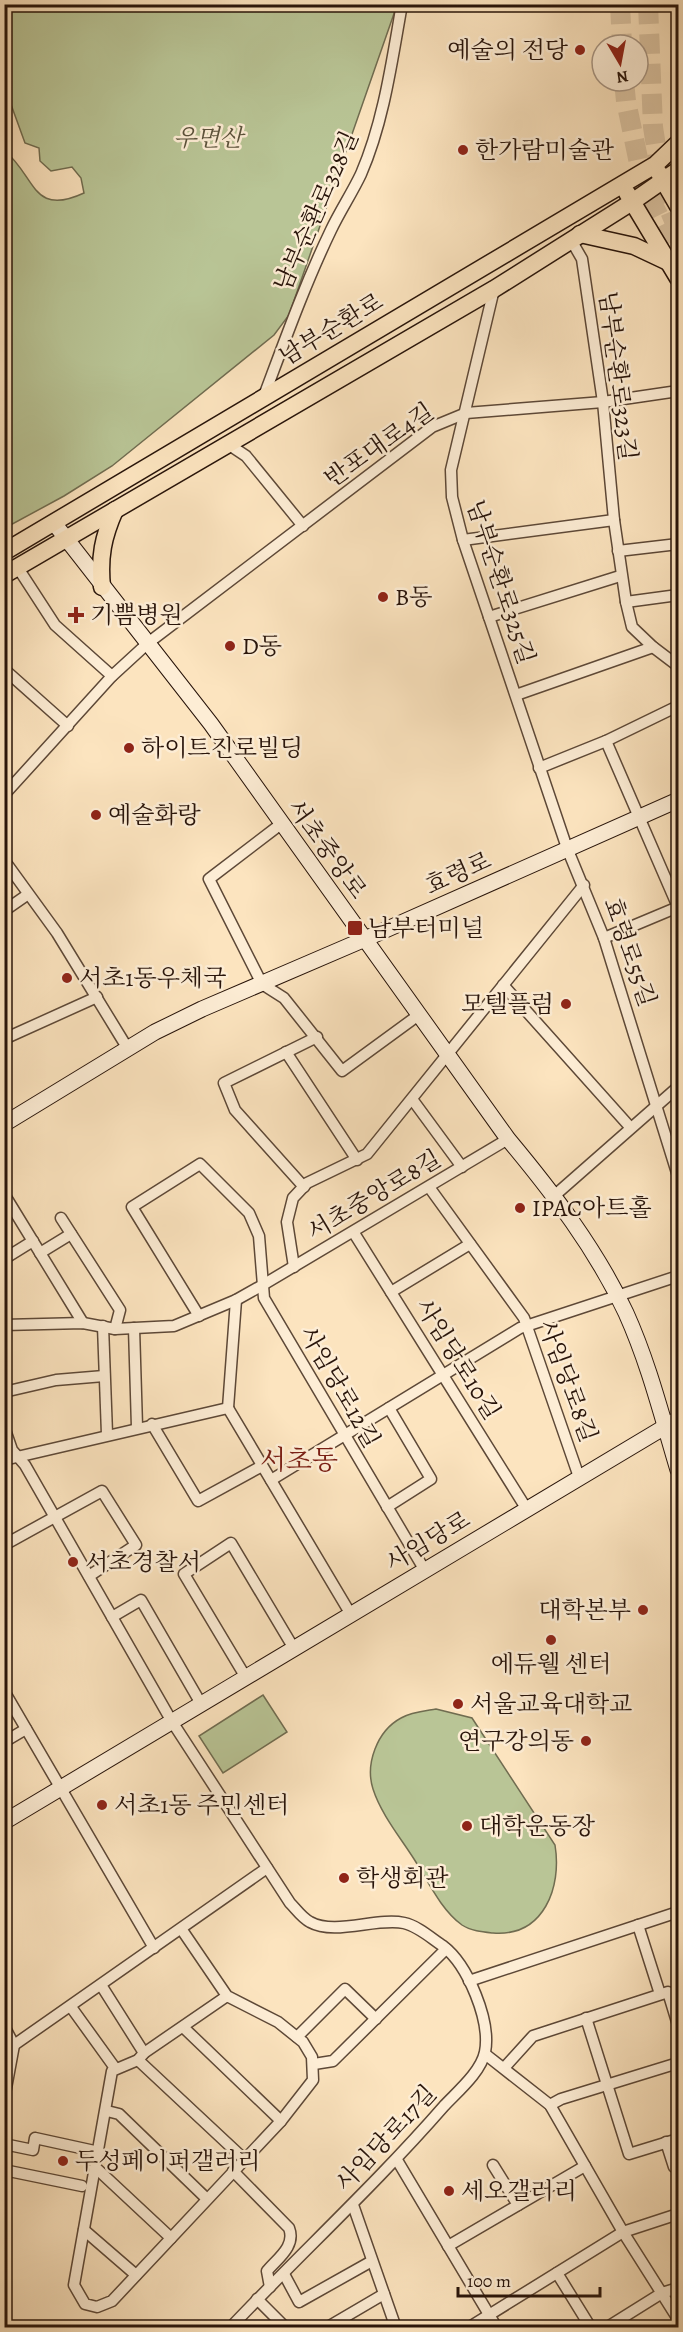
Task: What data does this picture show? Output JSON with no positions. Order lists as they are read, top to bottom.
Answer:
{
  "streets": {
    "main road": [
      "남부순환로",
      "서초중앙로",
      "효령로",
      "사임당로"
    ],
    "street": [
      "남부순환로328길",
      "남부순환로323길",
      "반포대로4길",
      "남부순환로325길",
      "효령로55길",
      "서초중앙로8길",
      "사임당로10길",
      "사임당로8길",
      "사임당로12길",
      "사임당로17길"
    ]
  },
  "crossings": [
    ["남부순환로328길", "남부순환로"],
    ["남부순환로", "남부순환로323길"],
    ["남부순환로", "반포대로4길"],
    ["남부순환로", "남부순환로325길"],
    ["남부순환로", "서초중앙로"],
    ["남부순환로323길", "반포대로4길"],
    ["반포대로4길", "남부순환로325길"],
    ["반포대로4길", "서초중앙로"],
    ["남부순환로325길", "효령로"],
    ["남부순환로325길", "효령로55길"],
    ["서초중앙로", "효령로"],
    ["서초중앙로", "서초중앙로8길"],
    ["서초중앙로", "사임당로"],
    ["효령로", "효령로55길"],
    ["서초중앙로8길", "사임당로10길"],
    ["서초중앙로8길", "사임당로8길"],
    ["서초중앙로8길", "사임당로12길"],
    ["사임당로10길", "사임당로"],
    ["사임당로8길", "사임당로"],
    ["사임당로12길", "사임당로"]
  ],
  "districts": ["서초동"],
  "parks": ["우면산"],
  "places": {
    "other": [
      "예술의 전당",
      "한가람미술관",
      "B동",
      "D동",
      "하이트진로빌딩",
      "예술화랑",
      "서초1동우체국",
      "모텔플럼",
      "IPAC아트홀",
      "서초경찰서",
      "대학본부",
      "에듀웰 센터",
      "서울교육대학교",
      "연구강의동",
      "서초1동 주민센터",
      "대학운동장",
      "학생회관",
      "두성페이퍼갤러리",
      "세오갤러리"
    ],
    "health": ["기쁨병원"],
    "transit": ["남부터미널"]
  },
  "scale_bar": "100 m",
  "north": "bottom"
}
